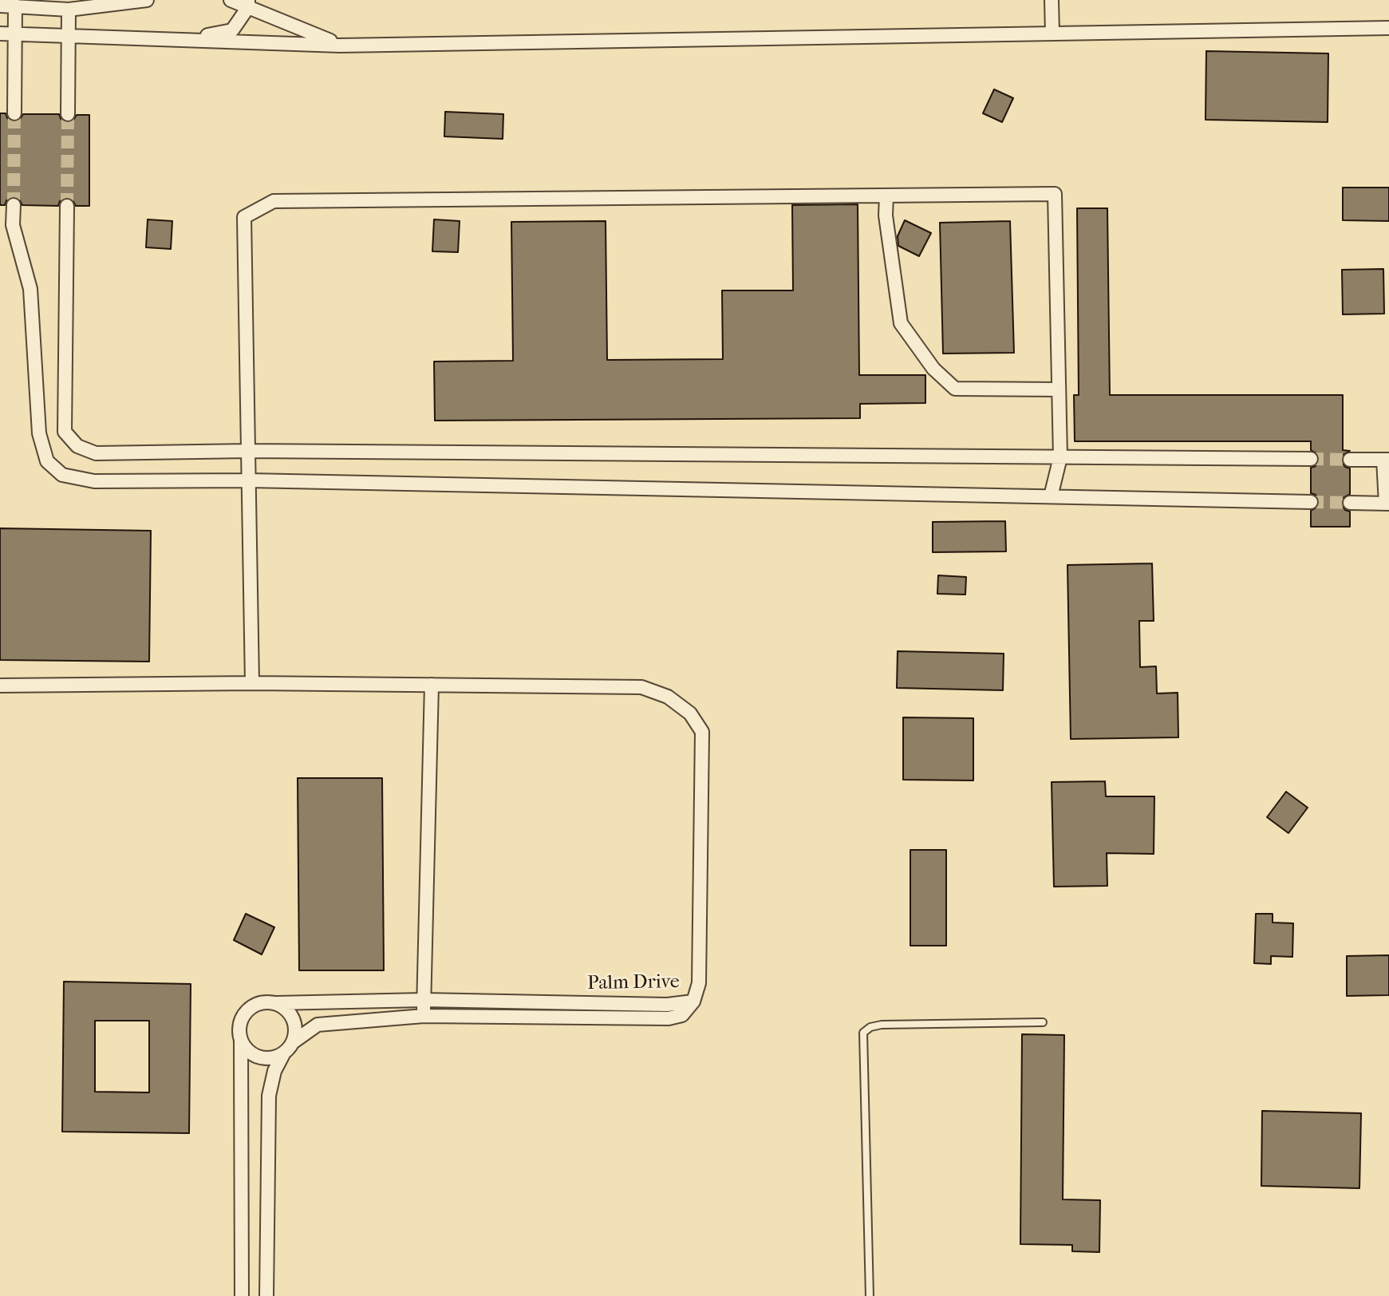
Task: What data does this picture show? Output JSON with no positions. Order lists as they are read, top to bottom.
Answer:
{
  "streets": {
    "street": ["Palm Drive"]
  }
}
